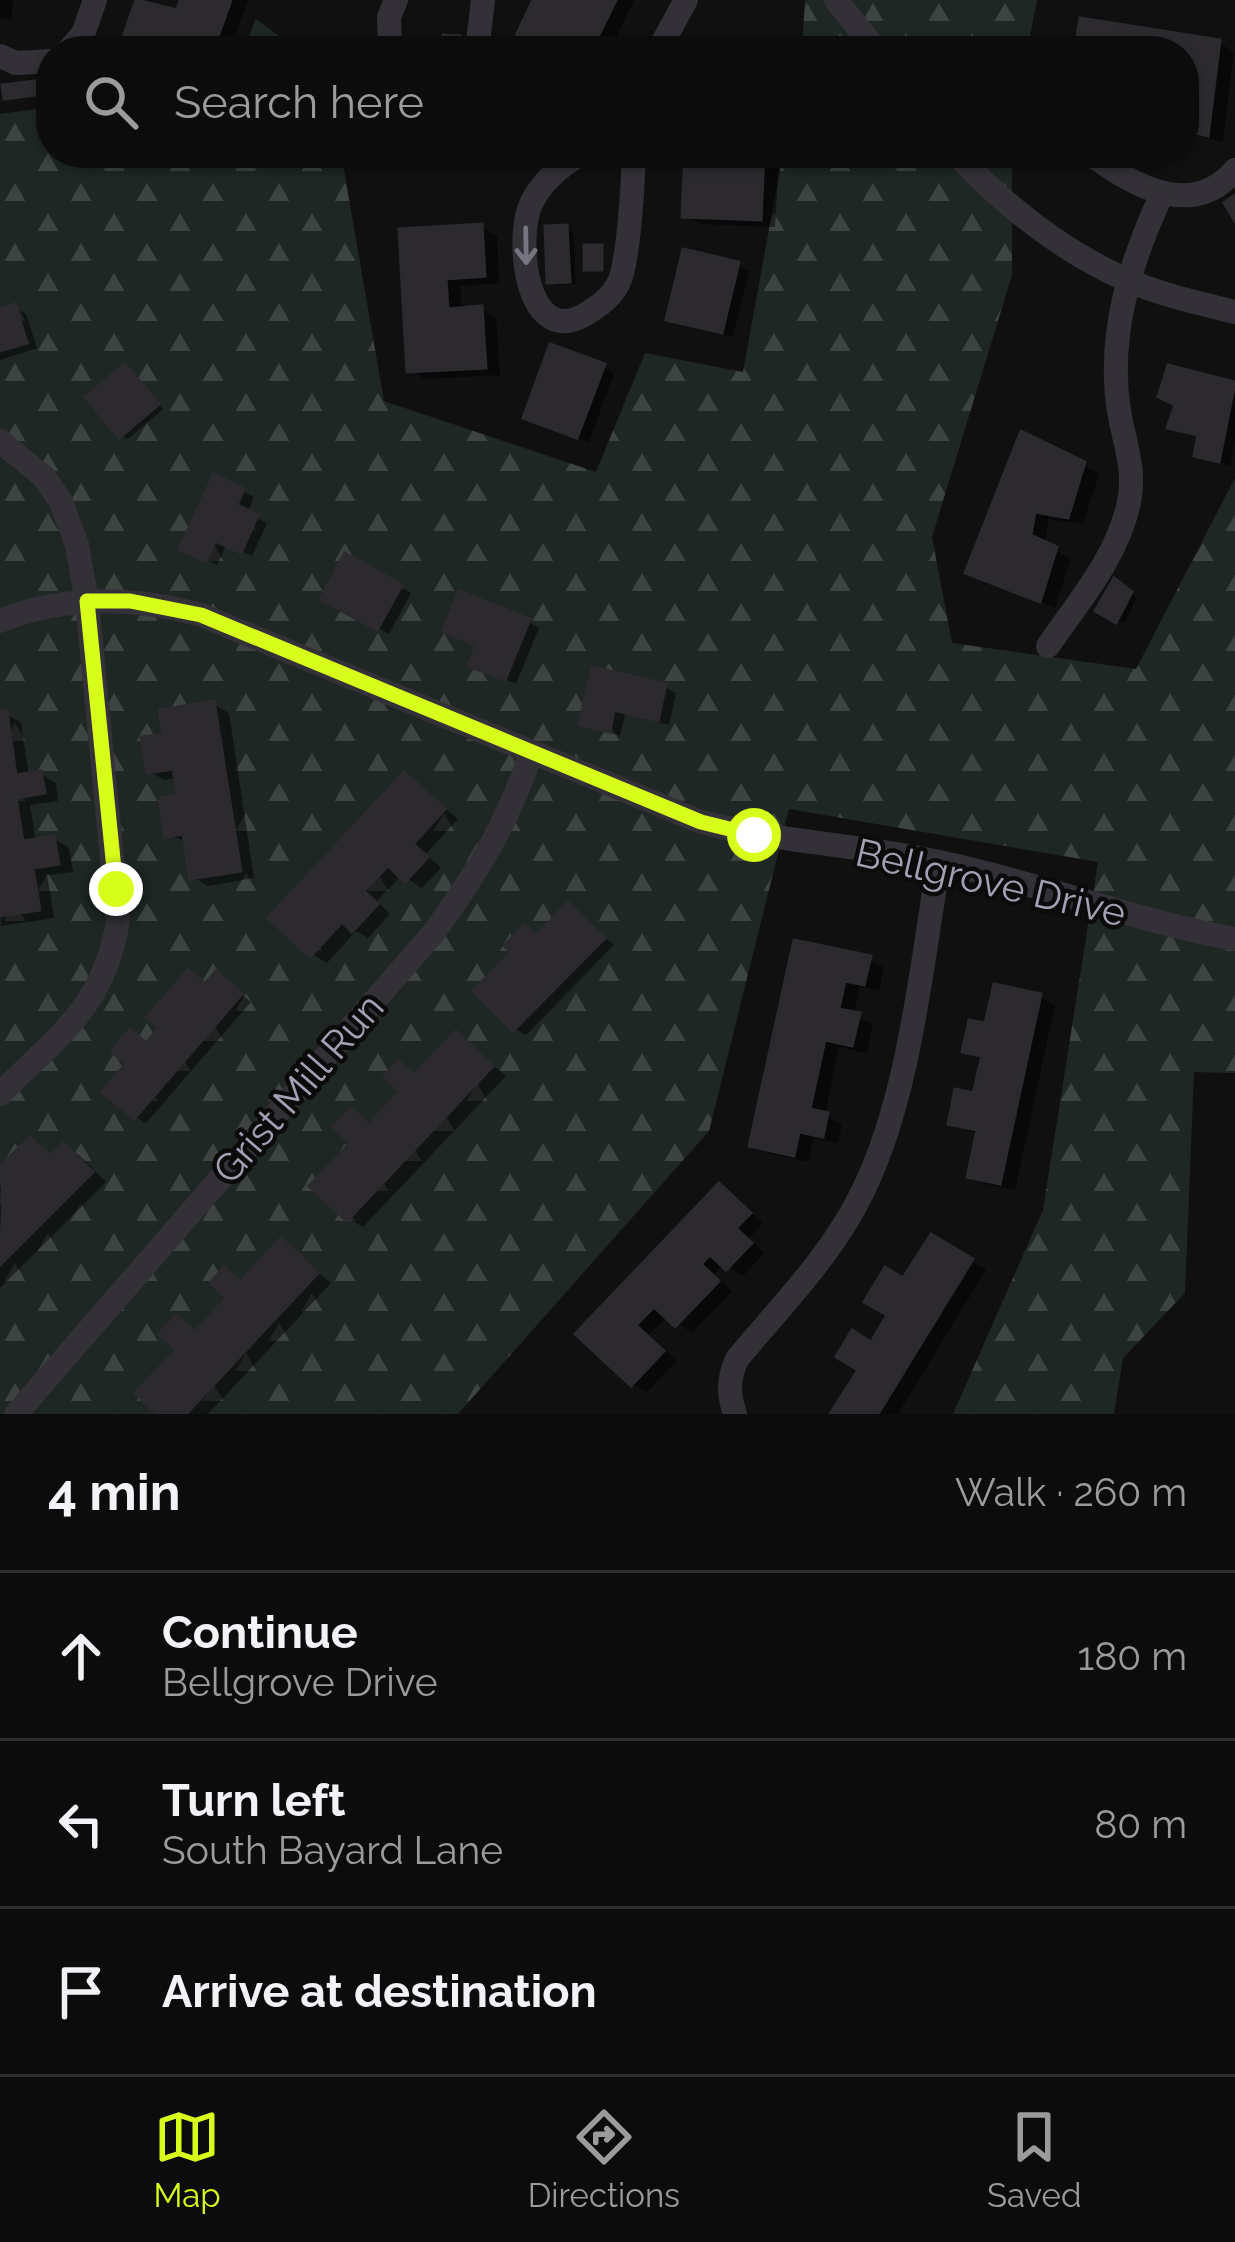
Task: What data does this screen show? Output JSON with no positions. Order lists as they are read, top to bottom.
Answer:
{
  "streets": {
    "street": ["Bellgrove Drive", "Grist Mill Run"]
  },
  "crossings": [
    ["Bellgrove Drive", "Grist Mill Run"]
  ],
  "page": {
    "search": "Search here",
    "heading": ["4 min", "Walk · 260 m"],
    "list": [
      ["Continue", "Bellgrove Drive", "180 m"],
      ["Turn left", "South Bayard Lane", "80 m"],
      "Arrive at destination"
    ],
    "nav": ["Map", "Directions", "Saved"]
  }
}
